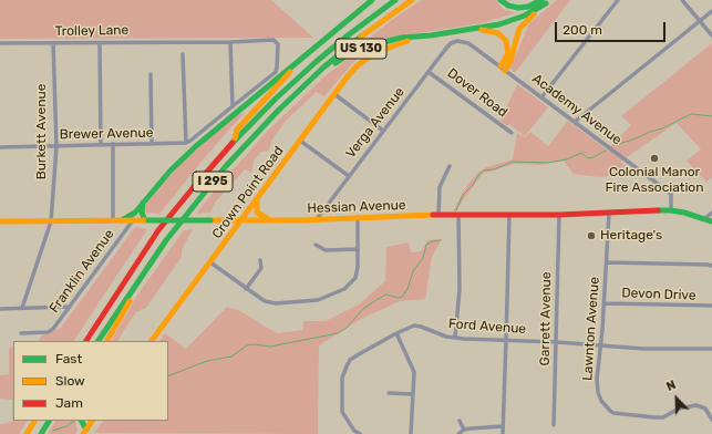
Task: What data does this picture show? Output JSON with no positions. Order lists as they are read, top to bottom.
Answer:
{
  "streets": {
    "main road": [
      "US 130",
      "I 295",
      "Crown Point Road",
      "Hessian Avenue"
    ],
    "street": [
      "Trolley Lane",
      "Dover Road",
      "Academy Avenue",
      "Verga Avenue",
      "Burkett Avenue",
      "Brewer Avenue",
      "Franklin Avenue",
      "Devon Drive",
      "Garrett Avenue",
      "Ford Avenue",
      "Lawnton Avenue"
    ]
  },
  "crossings": [
    ["Trolley Lane", "Burkett Avenue"],
    ["US 130", "I 295"],
    ["US 130", "Crown Point Road"],
    ["Dover Road", "Verga Avenue"],
    ["Academy Avenue", "Verga Avenue"],
    ["Academy Avenue", "Hessian Avenue"],
    ["Verga Avenue", "Hessian Avenue"],
    ["Burkett Avenue", "Brewer Avenue"],
    ["Burkett Avenue", "Hessian Avenue"],
    ["Crown Point Road", "Hessian Avenue"],
    ["Hessian Avenue", "Franklin Avenue"],
    ["Hessian Avenue", "Garrett Avenue"],
    ["Hessian Avenue", "Lawnton Avenue"],
    ["Devon Drive", "Lawnton Avenue"],
    ["Garrett Avenue", "Ford Avenue"],
    ["Ford Avenue", "Lawnton Avenue"]
  ],
  "places": ["Colonial Manor Fire Association", "Heritage's"],
  "legend": ["Fast", "Slow", "Jam"],
  "scale_bar": "200 m",
  "north": "top left"
}
